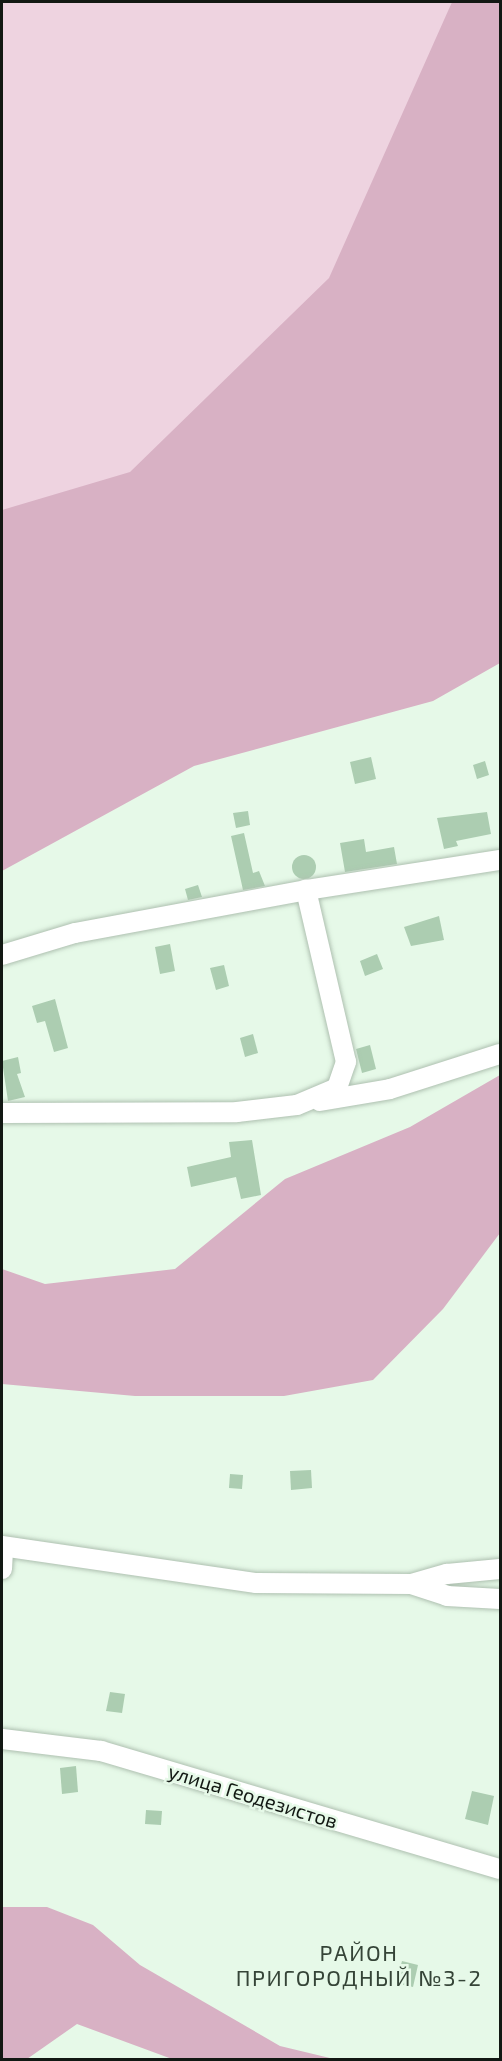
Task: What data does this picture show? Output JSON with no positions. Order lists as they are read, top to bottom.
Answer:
{
  "streets": {
    "street": ["улица Геодезистов"]
  },
  "districts": ["РАЙОН ПРИГОРОДНЫЙ №3-2"]
}
